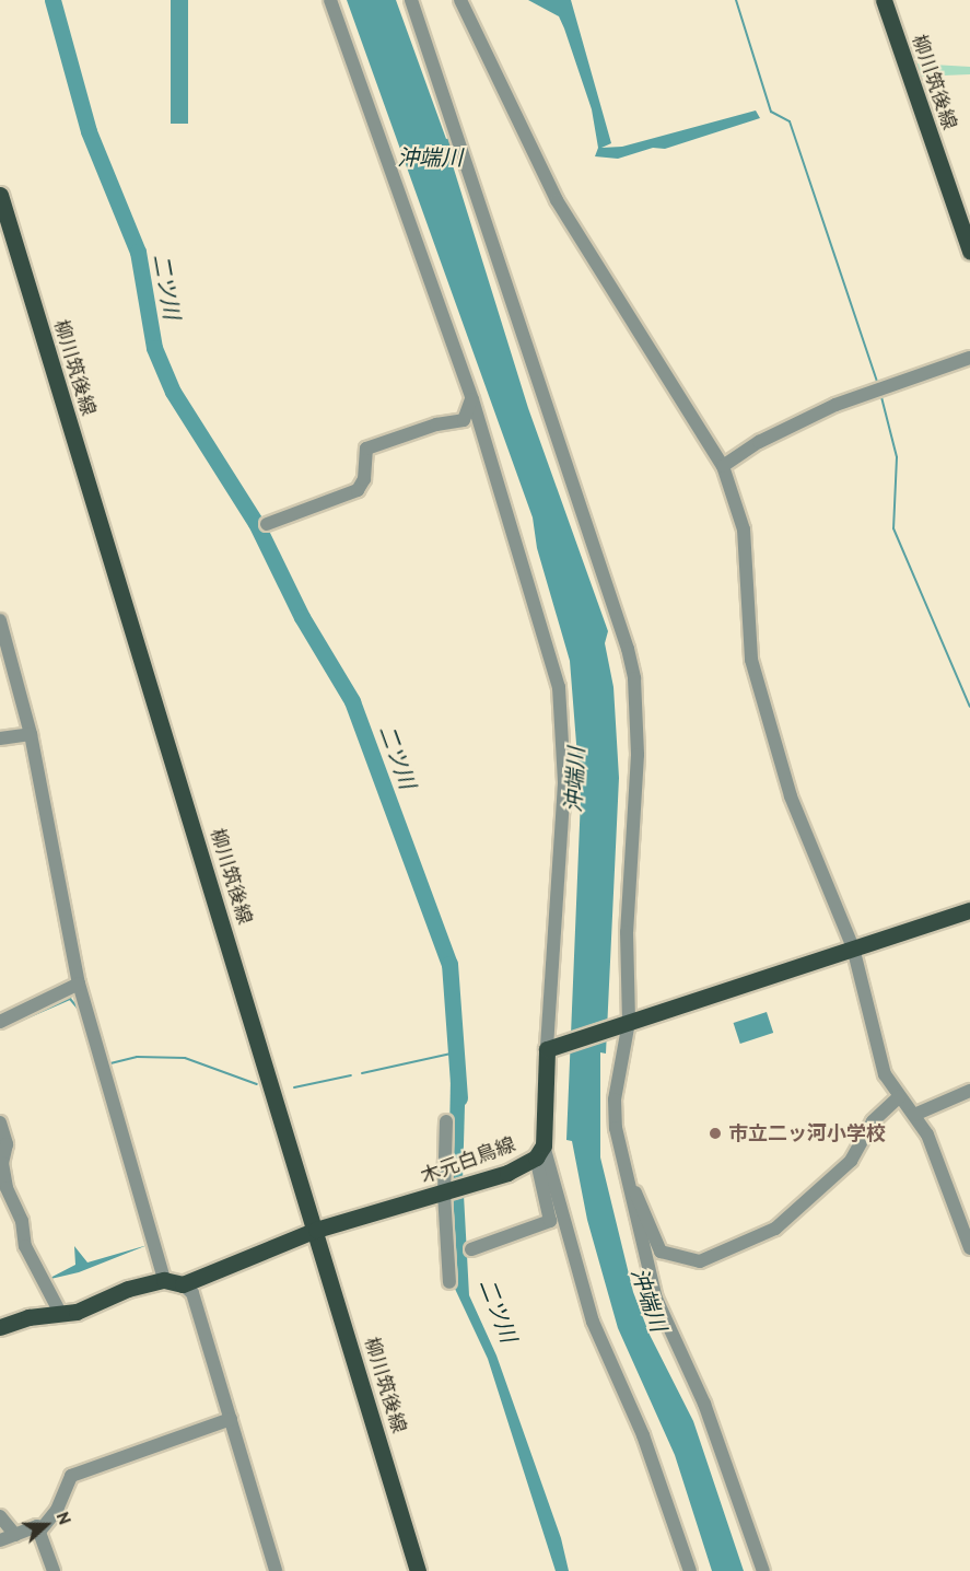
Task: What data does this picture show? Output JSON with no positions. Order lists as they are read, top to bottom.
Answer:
{
  "streets": {
    "main road": ["柳川筑後線", "木元白鳥線"]
  },
  "crossings": [
    ["柳川筑後線", "木元白鳥線"]
  ],
  "water": ["沖端川", "二ツ川"],
  "places": ["市立二ッ河小学校"],
  "north": "right"
}
